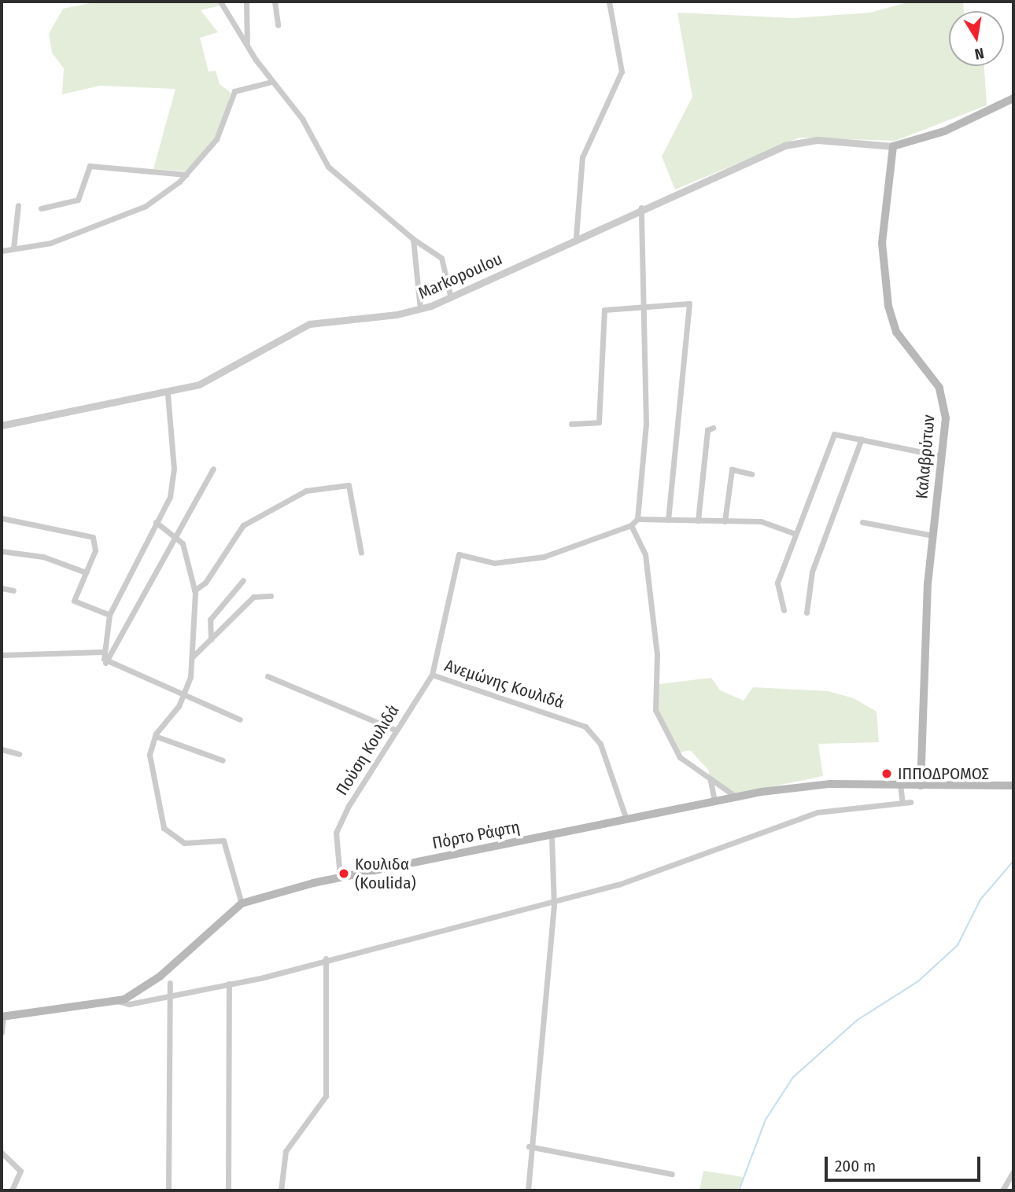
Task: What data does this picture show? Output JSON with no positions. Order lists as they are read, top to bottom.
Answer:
{
  "streets": {
    "main road": ["Καλαβρύτων", "Πόρτο Ράφτη"],
    "street": ["Markopoulou", "Ανεμώνης Κουλιδά", "Πούση Κουλιδά"]
  },
  "crossings": [
    ["Markopoulou", "Καλαβρύτων"],
    ["Καλαβρύτων", "Πόρτο Ράφτη"],
    ["Ανεμώνης Κουλιδά", "Πούση Κουλιδά"],
    ["Ανεμώνης Κουλιδά", "Πόρτο Ράφτη"],
    ["Πούση Κουλιδά", "Πόρτο Ράφτη"]
  ],
  "places": ["ΙΠΠΟΔΡΟΜΟΣ", "Κουλιδα (Koulida)"],
  "scale_bar": "200 m",
  "north": "bottom"
}
